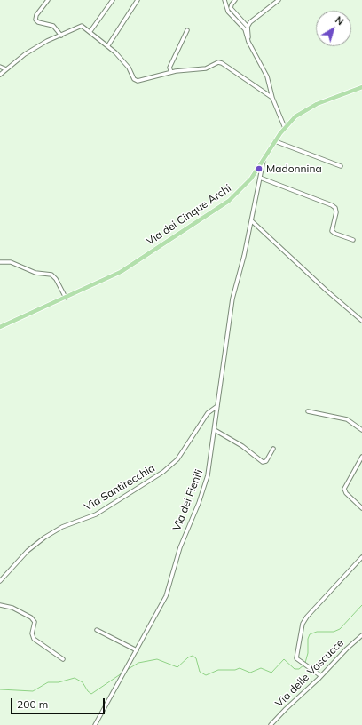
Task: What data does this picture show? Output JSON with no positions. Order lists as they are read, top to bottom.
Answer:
{
  "streets": {
    "main road": ["Via dei Cinque Archi"],
    "street": ["Via Santirecchia", "Via dei Fienili", "Via delle Vascucce"]
  },
  "crossings": [
    ["Via dei Cinque Archi", "Via dei Fienili"],
    ["Via Santirecchia", "Via dei Fienili"]
  ],
  "places": ["Madonnina"],
  "scale_bar": "200 m",
  "north": "top right"
}
